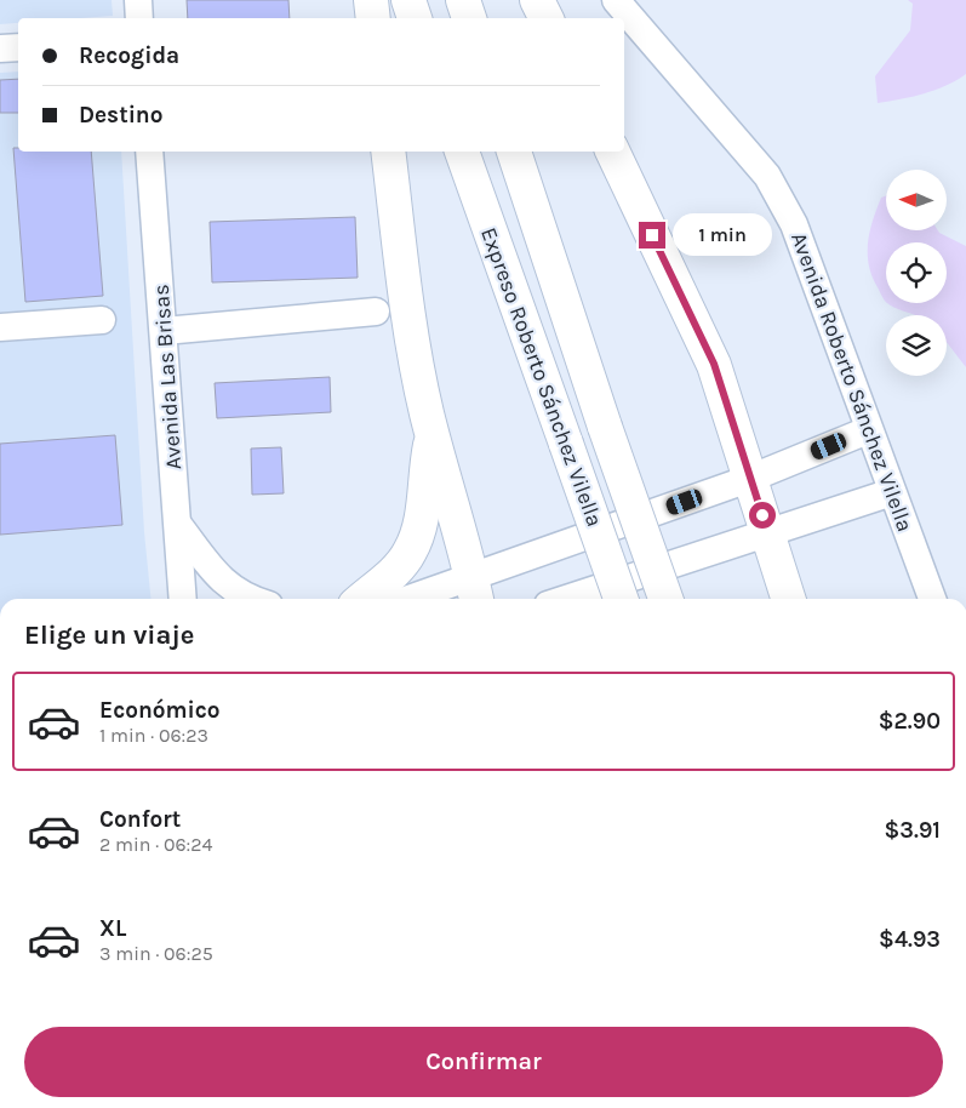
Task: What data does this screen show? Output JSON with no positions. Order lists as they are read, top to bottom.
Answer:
{
  "streets": {
    "highway": ["Expreso Roberto Sánchez Vilella"],
    "street": ["Avenida Las Brisas", "Avenida Roberto Sánchez Vilella"]
  },
  "north": "left",
  "page": {
    "banner": ["Recogida", "Destino"],
    "bubble": "1 min",
    "heading": "Elige un viaje",
    "list": [
      {
        "name": "Económico",
        "note": "1 min · 06:23",
        "value": "$2.90"
      },
      {
        "name": "Confort",
        "note": "2 min · 06:24",
        "value": "$3.91"
      },
      {
        "name": "XL",
        "note": "3 min · 06:25",
        "value": "$4.93"
      }
    ],
    "buttons": "Confirmar"
  }
}
